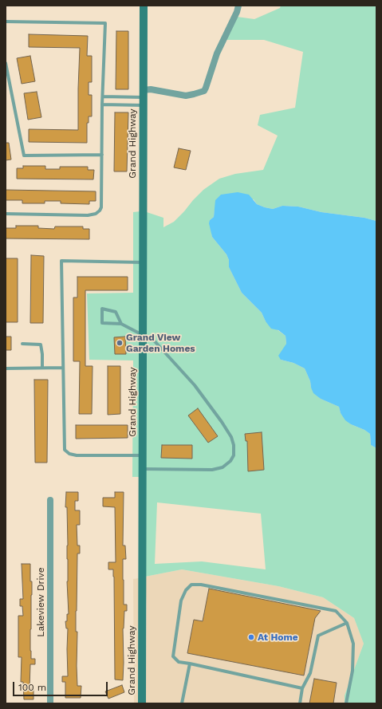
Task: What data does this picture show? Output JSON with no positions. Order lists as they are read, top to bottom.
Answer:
{
  "streets": {
    "street": ["Grand Highway", "Lakeview Drive"]
  },
  "places": ["Grand View Garden Homes", "At Home"],
  "scale_bar": "100 m"
}
